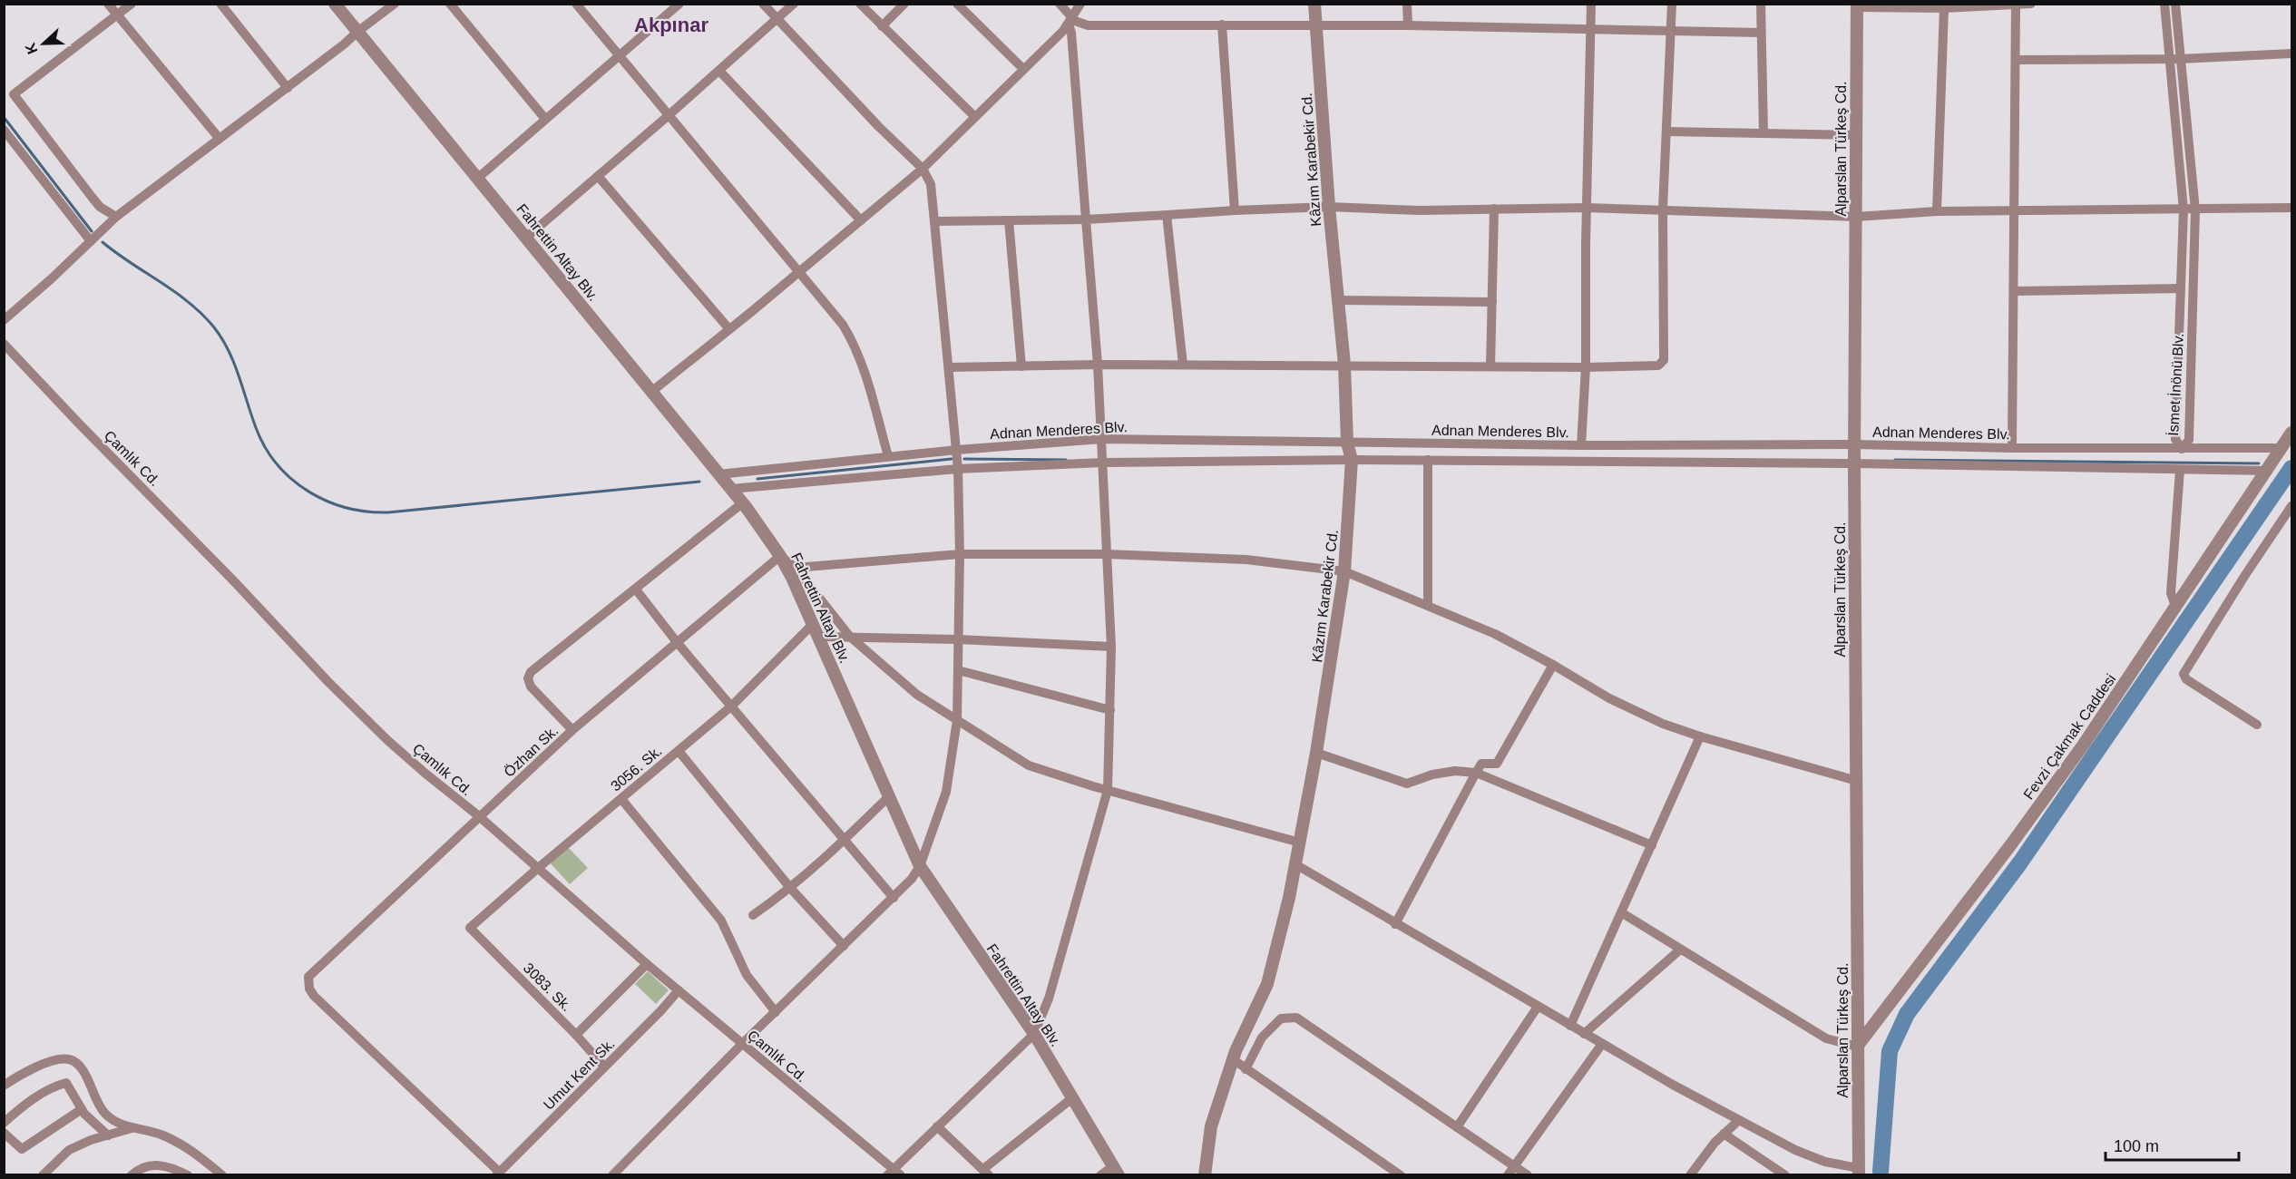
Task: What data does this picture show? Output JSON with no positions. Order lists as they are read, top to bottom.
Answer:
{
  "streets": {
    "street": [
      "Alparslan Türkeş Cd.",
      "Kâzım Karabekir Cd.",
      "Fahrettin Altay Blv.",
      "İsmet İnönü Blv.",
      "Adnan Menderes Blv.",
      "Çamlık Cd.",
      "Fevzi Çakmak Caddesi",
      "Özhan Sk.",
      "3056. Sk.",
      "3083. Sk.",
      "Umut Kent Sk."
    ]
  },
  "crossings": [
    ["Alparslan Türkeş Cd.", "Adnan Menderes Blv."],
    ["Alparslan Türkeş Cd.", "Fevzi Çakmak Caddesi"],
    ["Kâzım Karabekir Cd.", "Adnan Menderes Blv."],
    ["Fahrettin Altay Blv.", "Adnan Menderes Blv."],
    ["Fahrettin Altay Blv.", "Özhan Sk."],
    ["Fahrettin Altay Blv.", "3056. Sk."],
    ["İsmet İnönü Blv.", "Adnan Menderes Blv."],
    ["Adnan Menderes Blv.", "Fevzi Çakmak Caddesi"],
    ["Çamlık Cd.", "Özhan Sk."],
    ["Çamlık Cd.", "3056. Sk."],
    ["Çamlık Cd.", "Umut Kent Sk."],
    ["Özhan Sk.", "Umut Kent Sk."],
    ["3056. Sk.", "3083. Sk."],
    ["3083. Sk.", "Umut Kent Sk."]
  ],
  "districts": ["Akpınar"],
  "scale_bar": "100 m",
  "north": "left"
}
